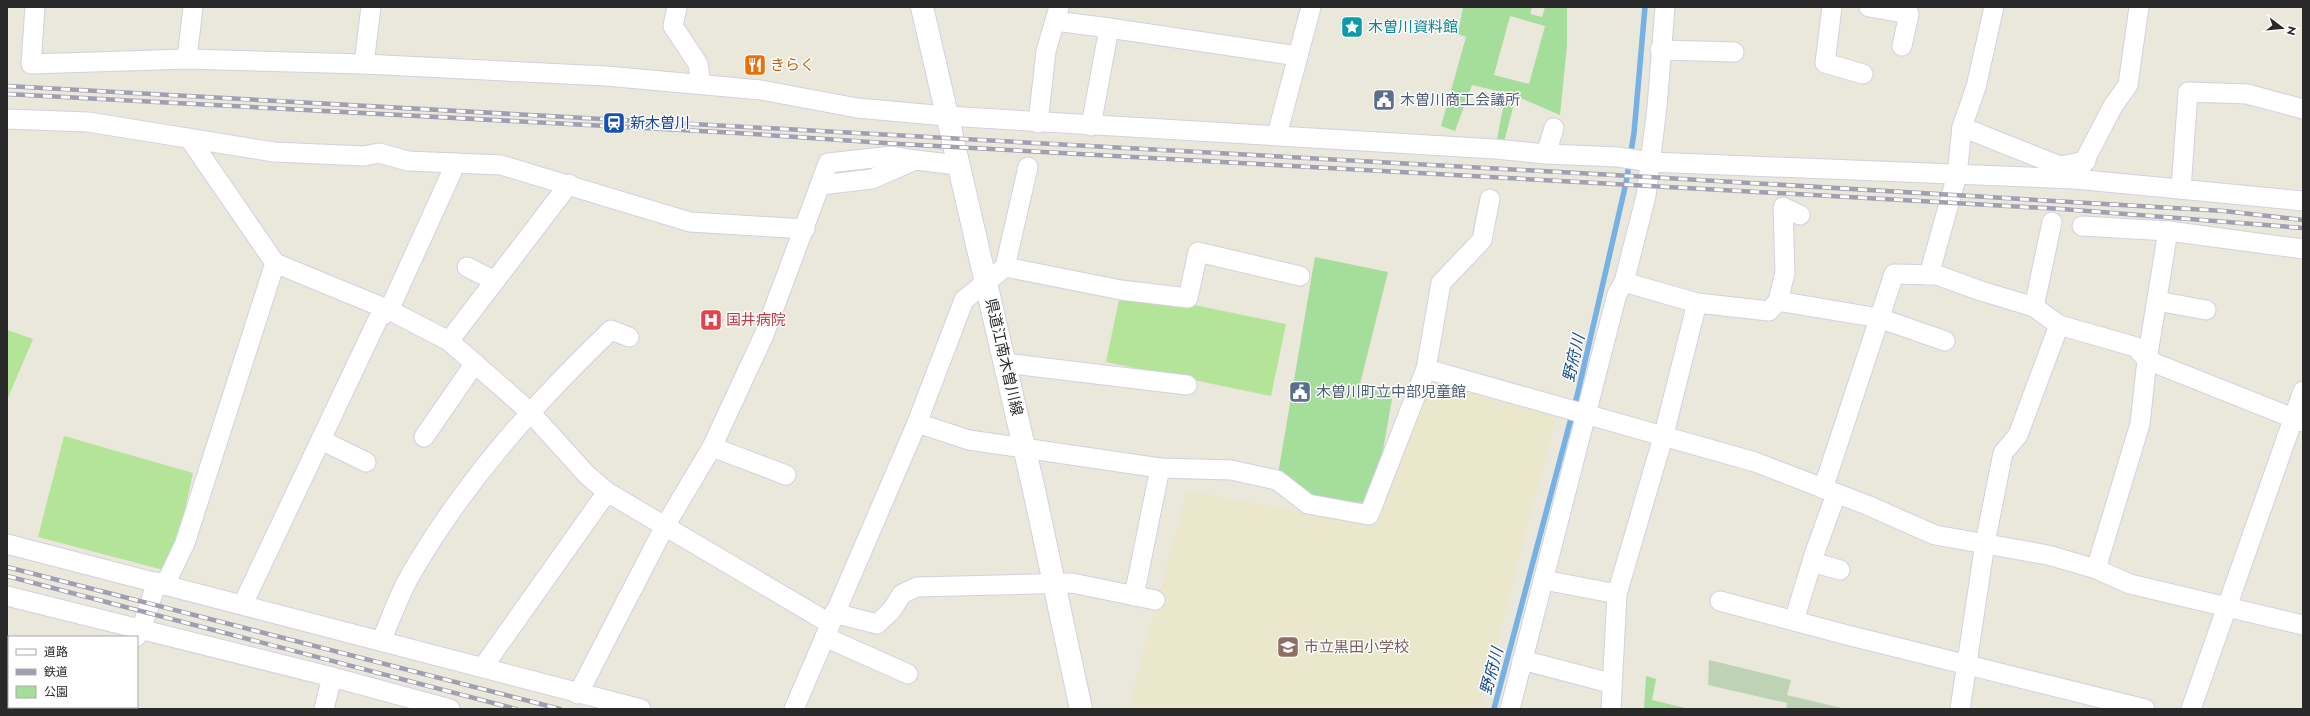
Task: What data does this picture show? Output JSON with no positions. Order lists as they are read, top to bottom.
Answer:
{
  "streets": {
    "main road": ["県道江南木曽川線"]
  },
  "water": ["野府川"],
  "places": {
    "place": ["木曽川資料館"],
    "restaurant": ["きらく"],
    "public building": ["木曽川商工会議所", "木曽川町立中部児童館"],
    "station": ["新木曽川"],
    "hospital": ["国井病院"],
    "school or university": ["市立黒田小学校"]
  },
  "legend": ["道路", "鉄道", "公園"],
  "north": "right"
}
